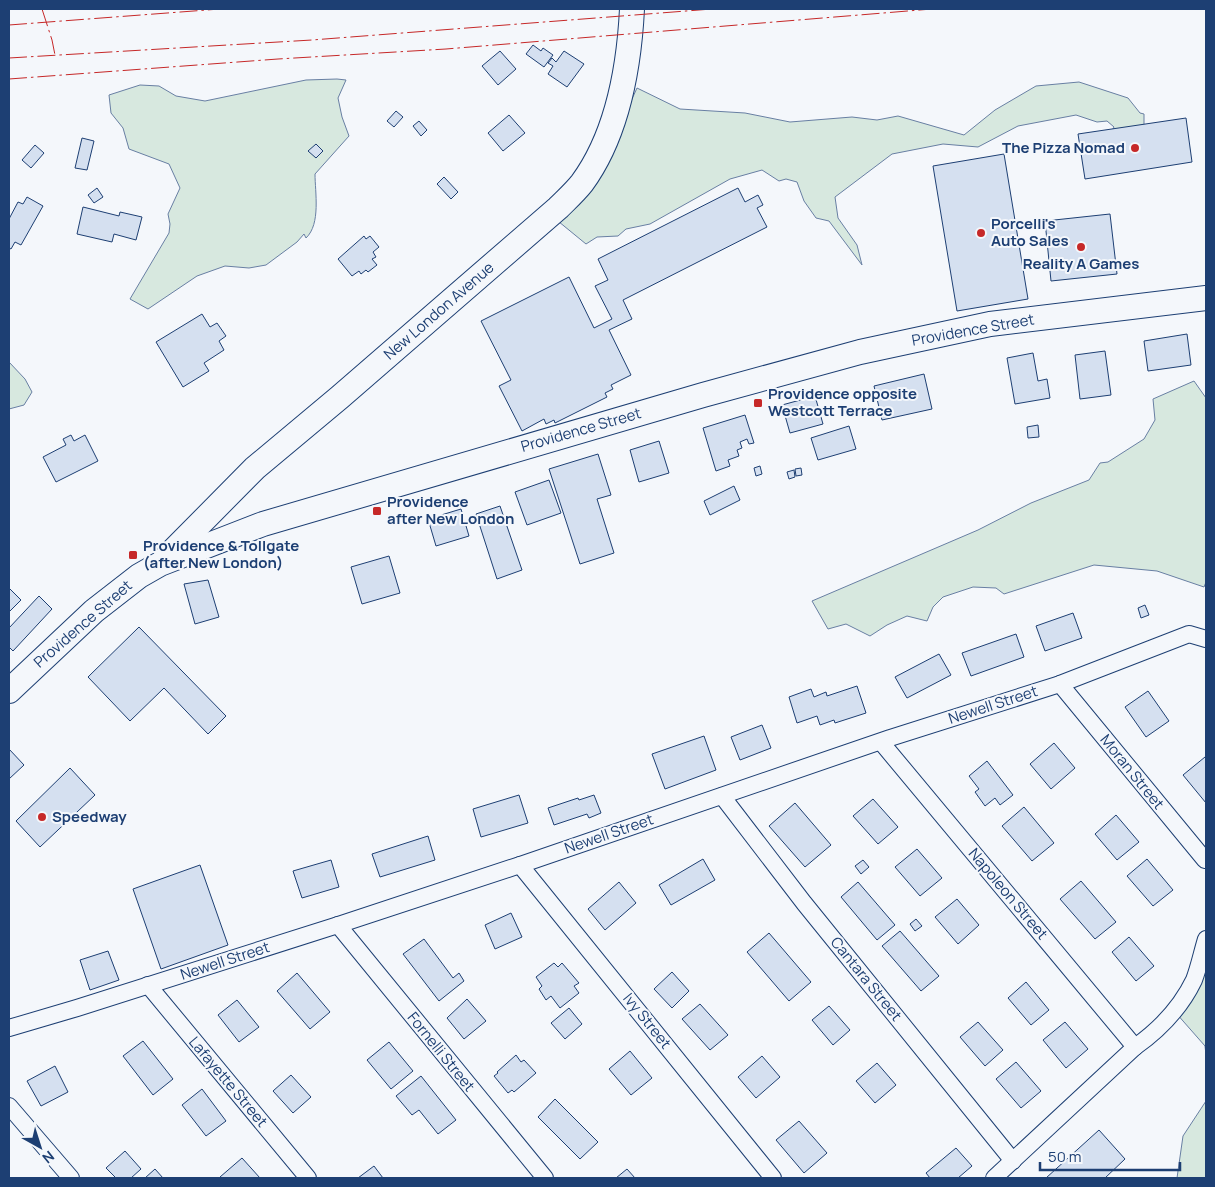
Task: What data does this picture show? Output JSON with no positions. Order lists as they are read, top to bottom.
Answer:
{
  "streets": {
    "main road": ["New London Avenue", "Providence Street"],
    "street": [
      "Newell Street",
      "Moran Street",
      "Napoleon Street",
      "Cantara Street",
      "Ivy Street",
      "Fornelli Street",
      "Lafayette Street"
    ]
  },
  "crossings": [
    ["New London Avenue", "Providence Street"],
    ["Newell Street", "Moran Street"],
    ["Newell Street", "Napoleon Street"],
    ["Newell Street", "Cantara Street"],
    ["Newell Street", "Ivy Street"],
    ["Newell Street", "Fornelli Street"],
    ["Newell Street", "Lafayette Street"]
  ],
  "places": {
    "other": [
      "The Pizza Nomad",
      "Porcelli's Auto Sales",
      "Reality A Games",
      "Speedway"
    ],
    "transit": ["Providence opposite Westcott Terrace", "Providence after New London", "Providence & Tollgate (after New London)"]
  },
  "scale_bar": "50 m",
  "north": "bottom right"
}
